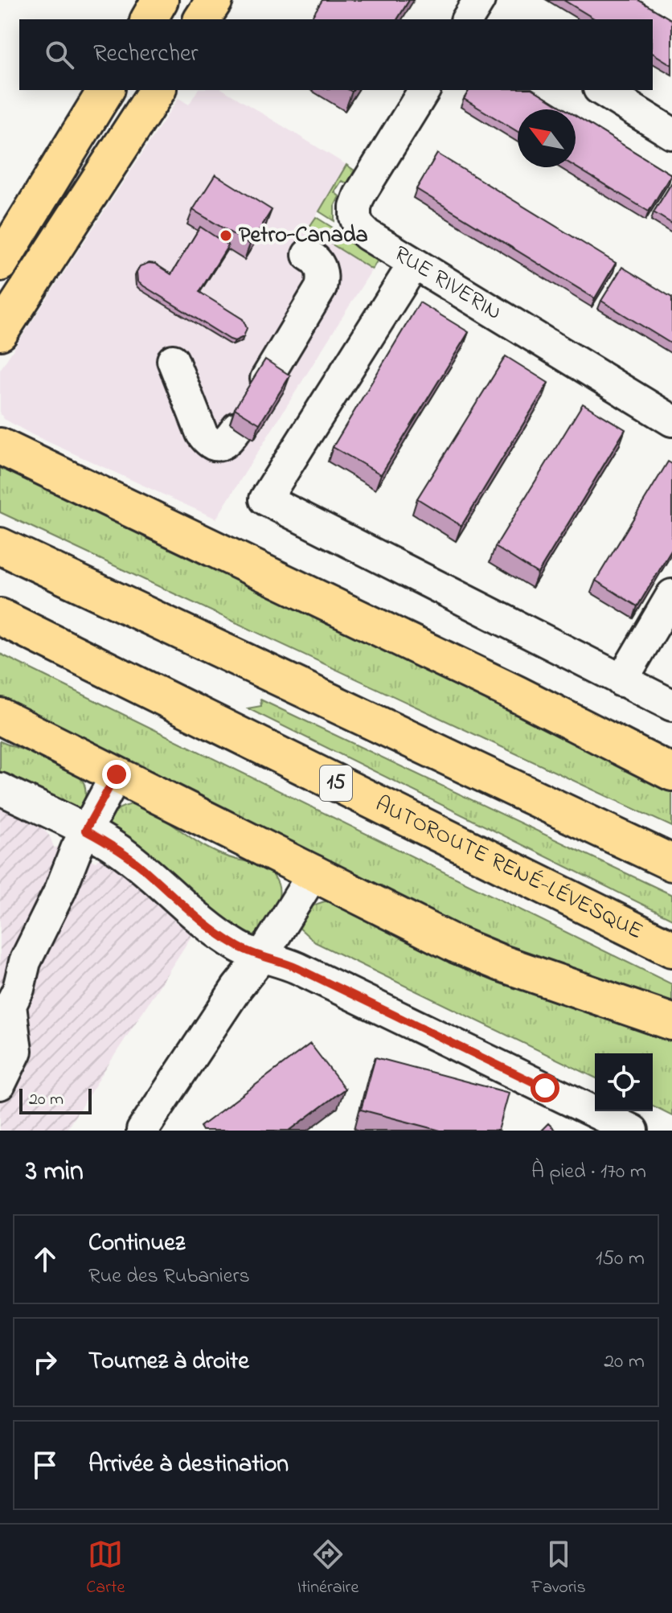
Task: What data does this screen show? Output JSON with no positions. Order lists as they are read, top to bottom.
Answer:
{
  "streets": {
    "main road": ["15", "AUTOROUTE RENÉ-LÉVESQUE"],
    "street": ["RUE RIVERIN"]
  },
  "places": ["Petro-Canada"],
  "scale_bar": "20 m",
  "north": "top left",
  "page": {
    "search": "Rechercher",
    "scale": "20 m",
    "heading": ["3 min", "À pied · 170 m"],
    "list": [
      ["Continuez", "Rue des Rubaniers", "150 m"],
      ["Tournez à droite", "20 m"],
      "Arrivée à destination"
    ],
    "nav": ["Carte", "Itinéraire", "Favoris"]
  }
}
